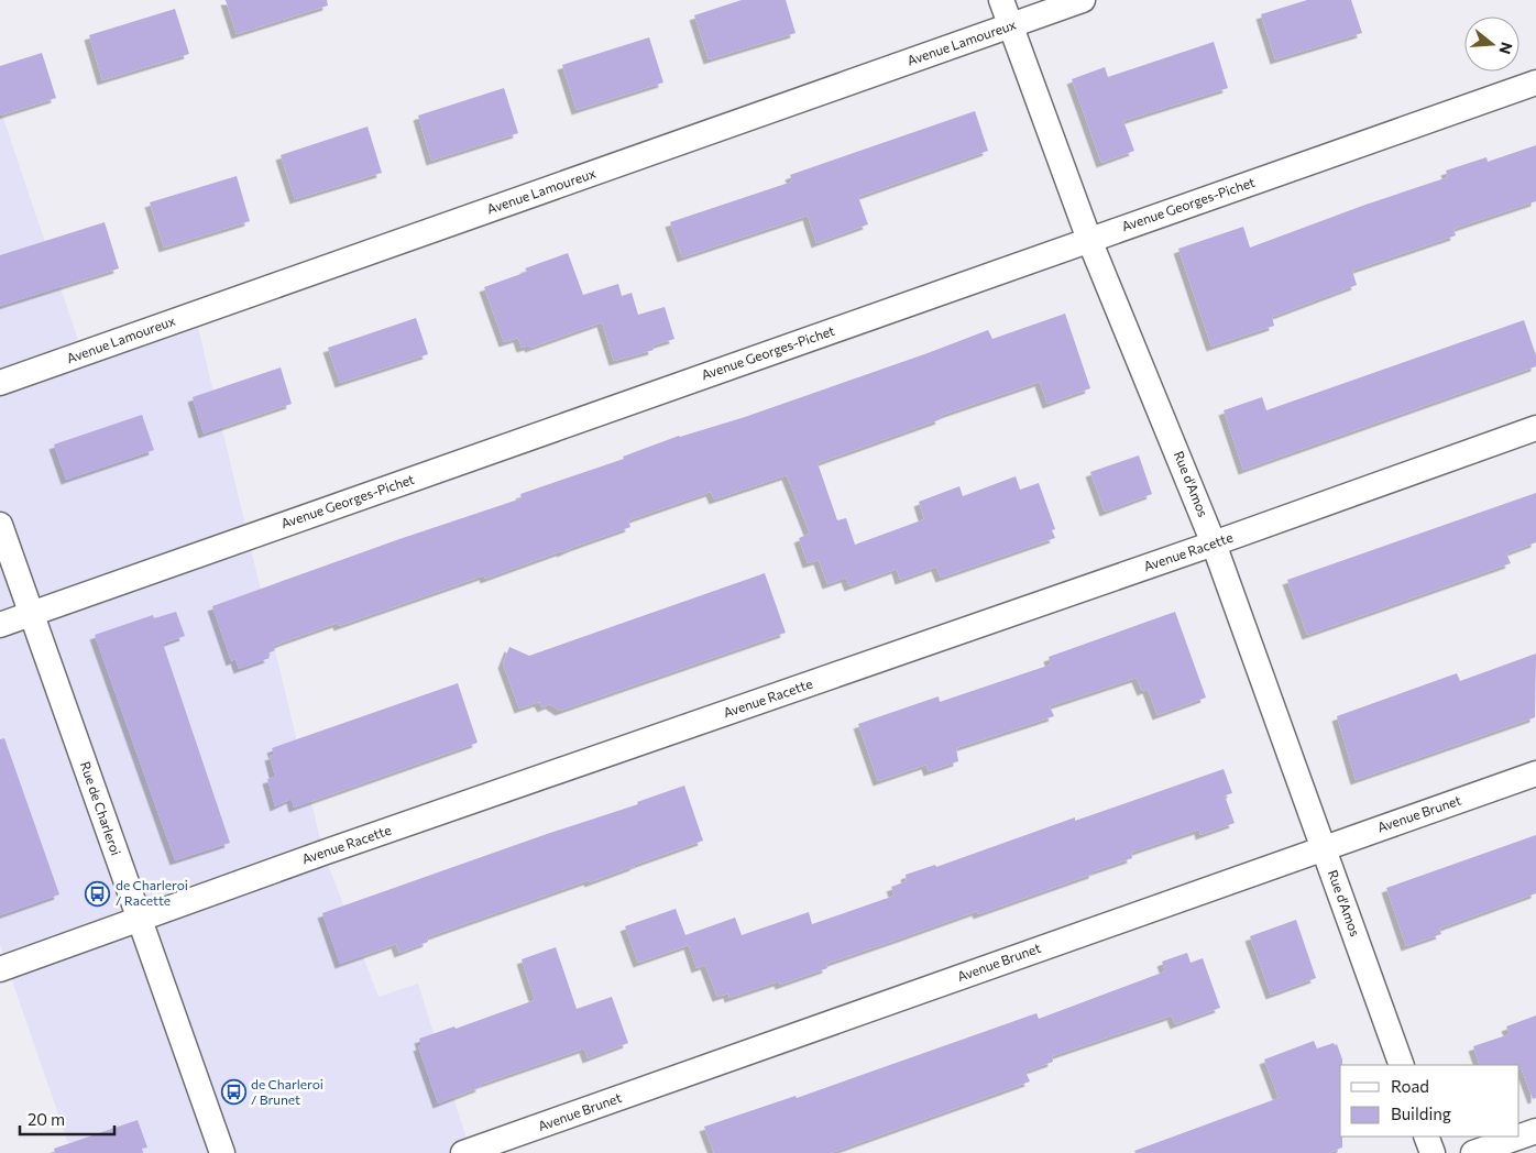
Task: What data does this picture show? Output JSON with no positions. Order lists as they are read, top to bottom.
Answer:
{
  "streets": {
    "street": [
      "Avenue Lamoureux",
      "Avenue Georges-Pichet",
      "Rue d'Amos",
      "Avenue Racette",
      "Rue de Charleroi",
      "Avenue Brunet"
    ]
  },
  "crossings": [
    ["Avenue Lamoureux", "Rue d'Amos"],
    ["Avenue Georges-Pichet", "Rue d'Amos"],
    ["Avenue Georges-Pichet", "Rue de Charleroi"],
    ["Rue d'Amos", "Avenue Racette"],
    ["Rue d'Amos", "Avenue Brunet"],
    ["Avenue Racette", "Rue de Charleroi"]
  ],
  "places": {
    "bus stop": ["de Charleroi / Racette", "de Charleroi / Brunet"]
  },
  "legend": ["Road", "Building"],
  "scale_bar": "20 m",
  "north": "right"
}
